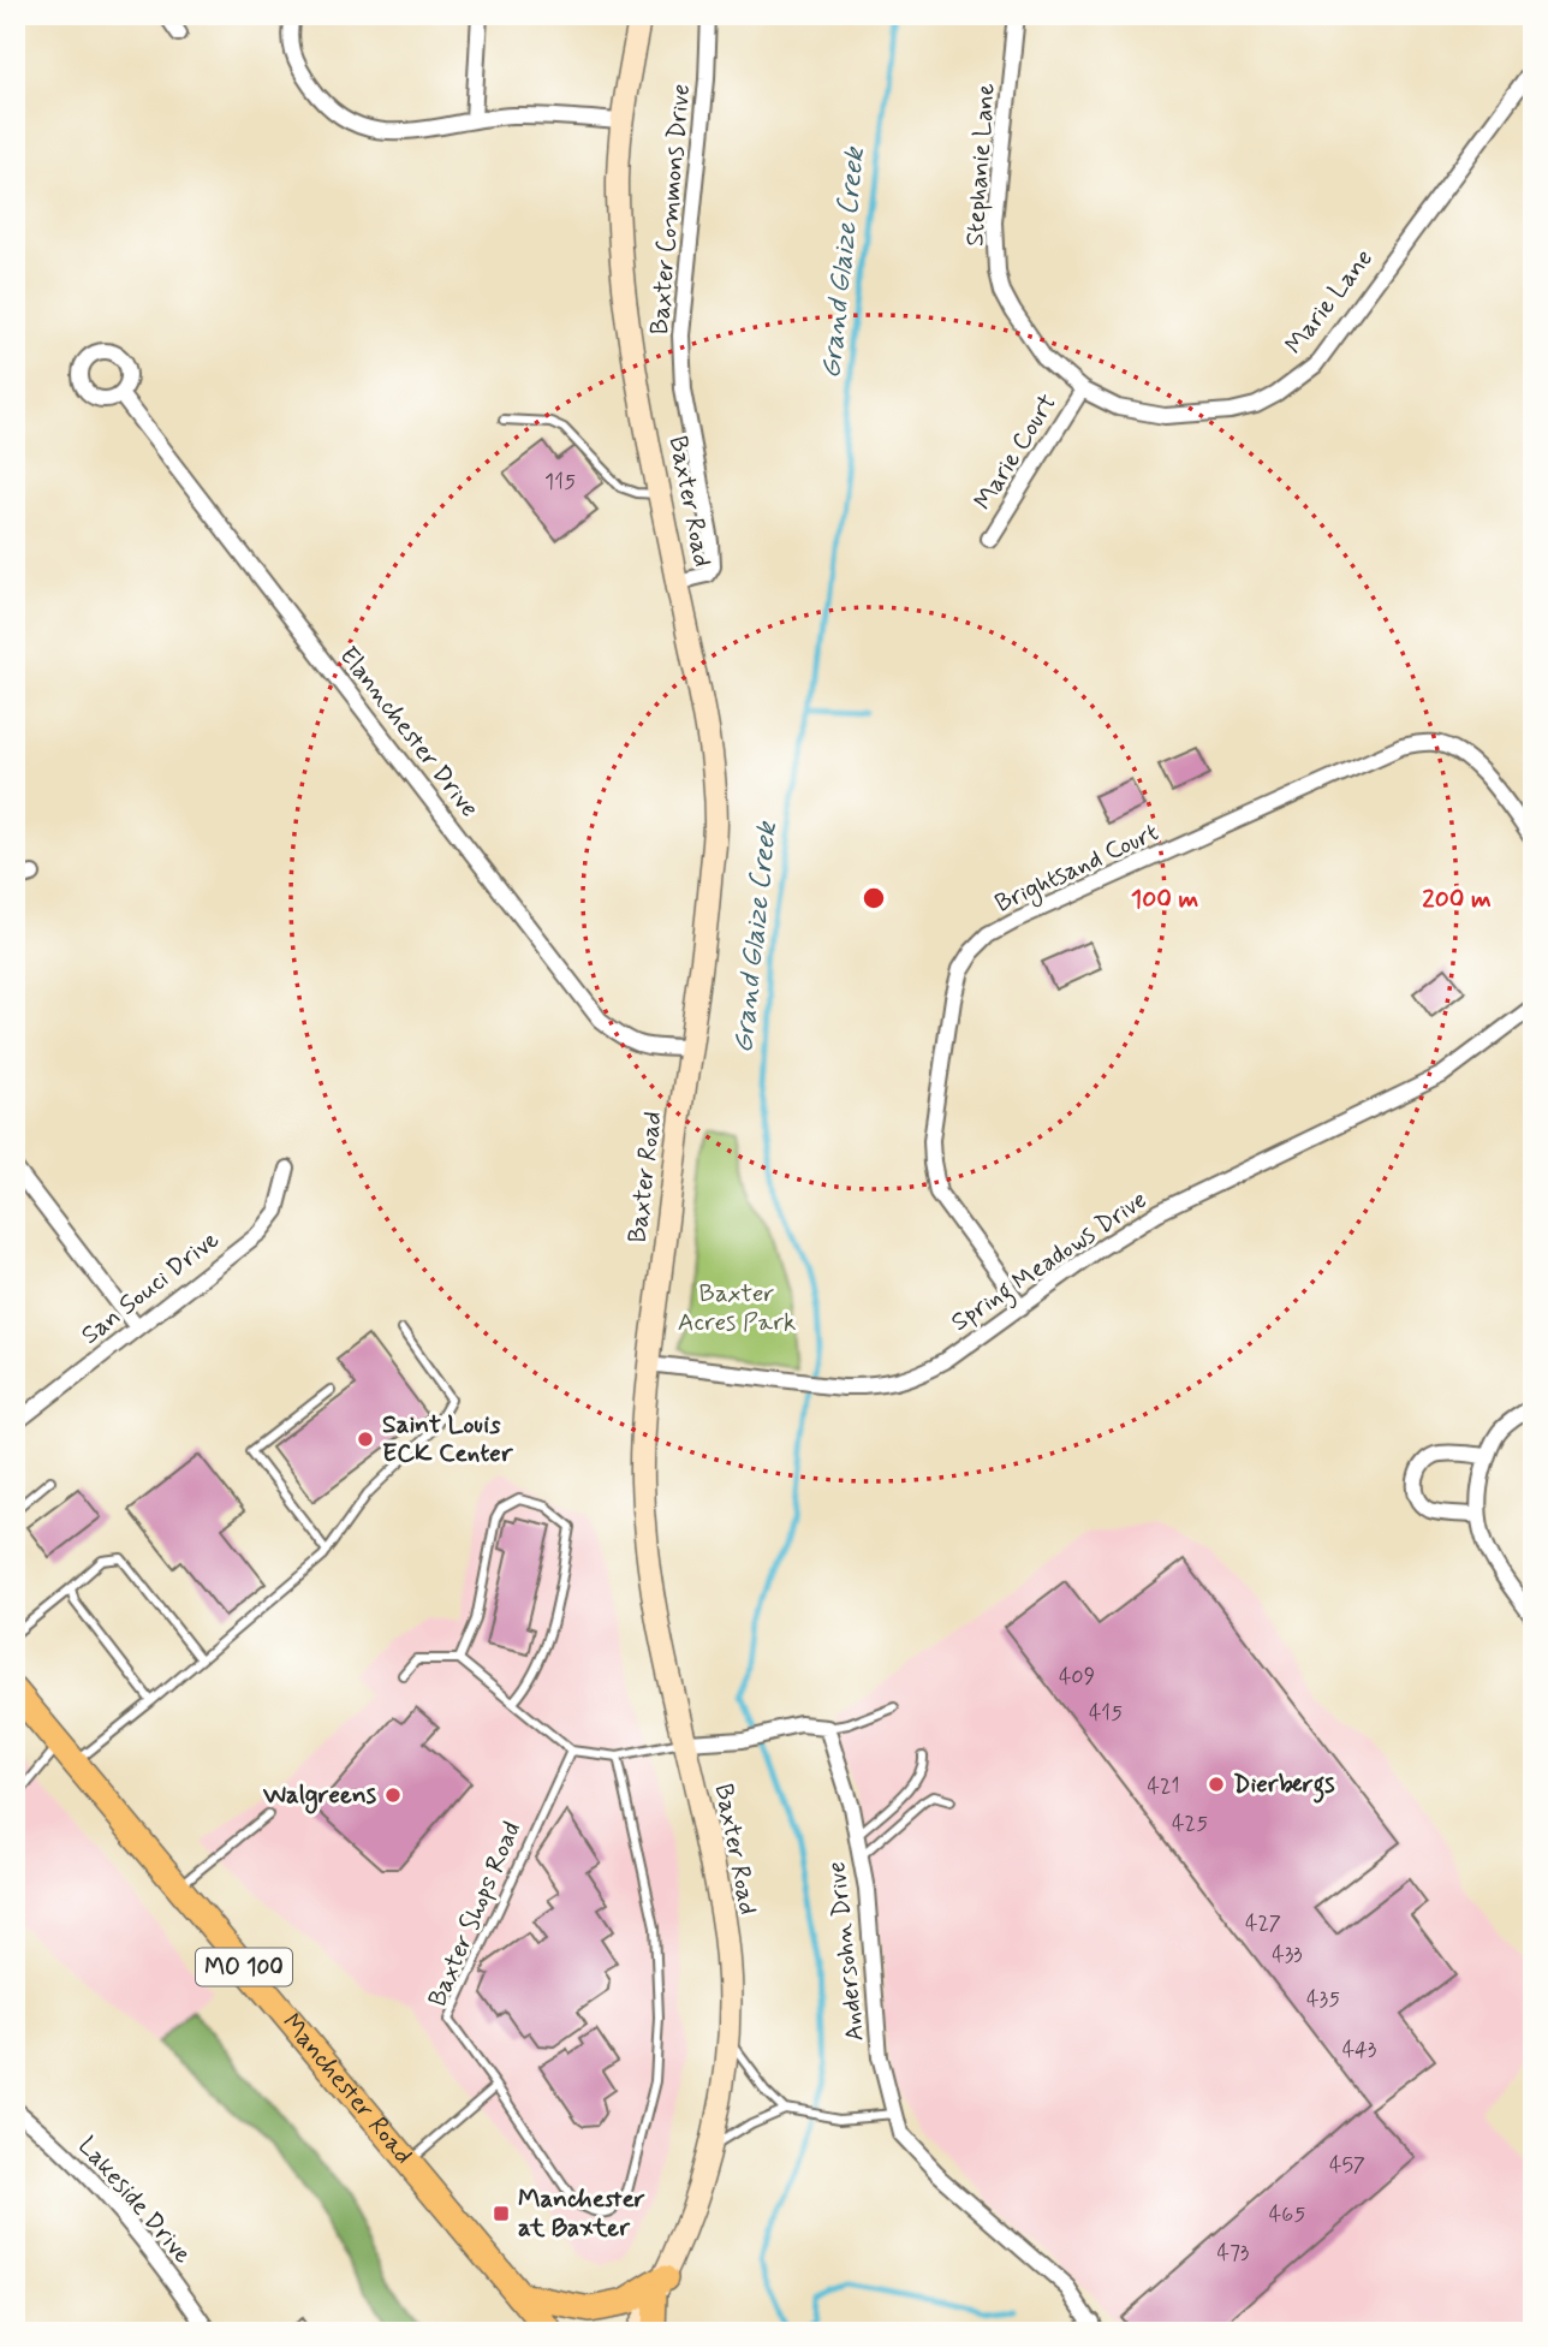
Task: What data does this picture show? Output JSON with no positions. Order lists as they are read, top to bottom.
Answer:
{
  "streets": {
    "highway": ["MO 100", "Manchester Road"],
    "main road": ["Baxter Road"],
    "street": [
      "Stephanie Lane",
      "Baxter Commons Drive",
      "Marie Lane",
      "Marie Court",
      "Elannchester Drive",
      "Brightsand Court",
      "Spring Meadows Drive",
      "San Souci Drive",
      "Andersohn Drive",
      "Lakeside Drive"
    ],
    "lane": ["Baxter Shops Road"]
  },
  "crossings": [
    ["Stephanie Lane", "Marie Lane"],
    ["Stephanie Lane", "Marie Court"],
    ["Baxter Commons Drive", "Baxter Road"],
    ["Marie Lane", "Marie Court"],
    ["Baxter Road", "Elannchester Drive"],
    ["Baxter Road", "Spring Meadows Drive"],
    ["Brightsand Court", "Spring Meadows Drive"]
  ],
  "water": ["Grand Glaize Creek"],
  "parks": ["Baxter Acres Park"],
  "places": {
    "other": ["Saint Louis ECK Center", "Dierbergs", "Walgreens"],
    "transit": ["Manchester at Baxter"]
  },
  "house_numbers": [
    "115",
    "409",
    "415",
    "421",
    "425",
    "427",
    "433",
    "435",
    "443",
    "457",
    "465",
    "473"
  ],
  "rings": ["100 m", "200 m"]
}
